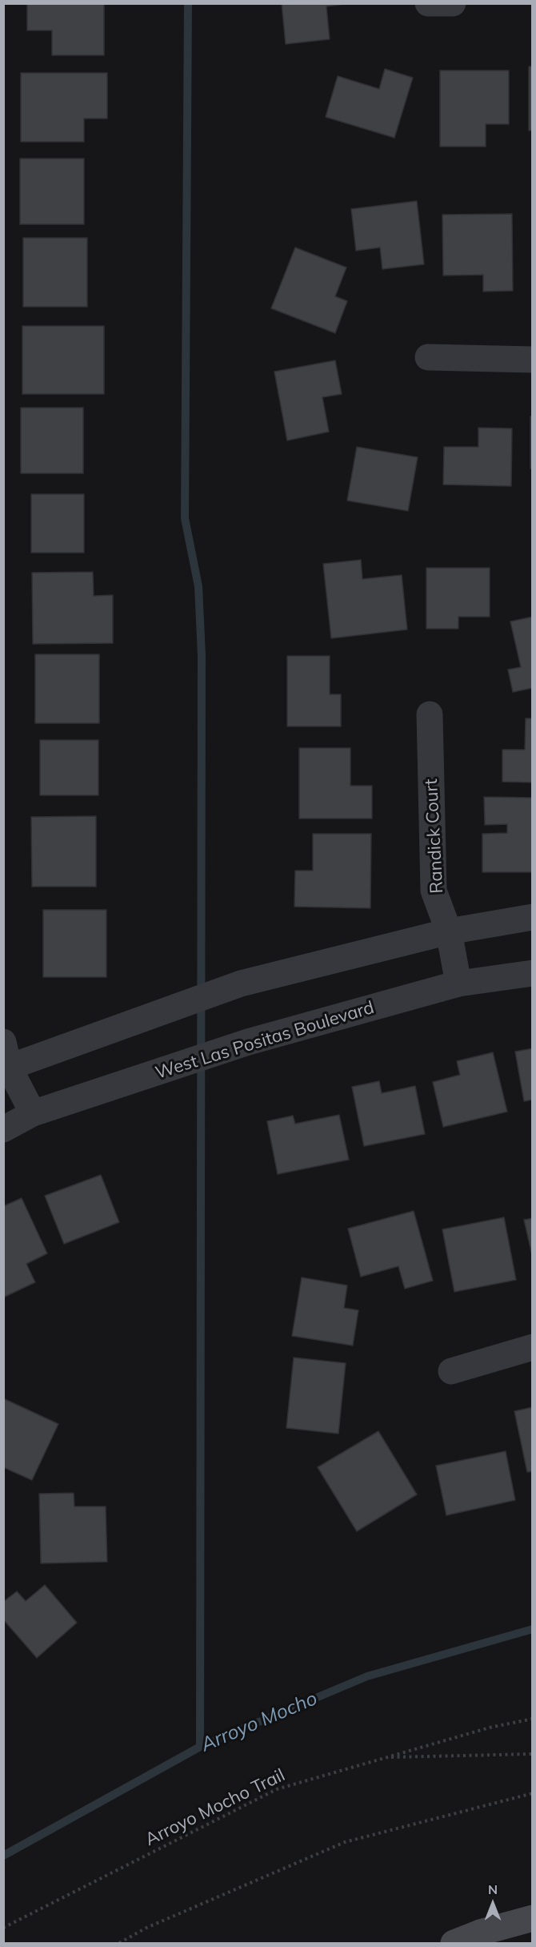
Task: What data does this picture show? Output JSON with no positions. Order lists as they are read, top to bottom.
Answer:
{
  "streets": {
    "street": ["Randick Court", "West Las Positas Boulevard"],
    "path": ["Arroyo Mocho Trail"]
  },
  "crossings": [
    ["Randick Court", "West Las Positas Boulevard"]
  ],
  "water": ["Arroyo Mocho"],
  "north": "top"
}
